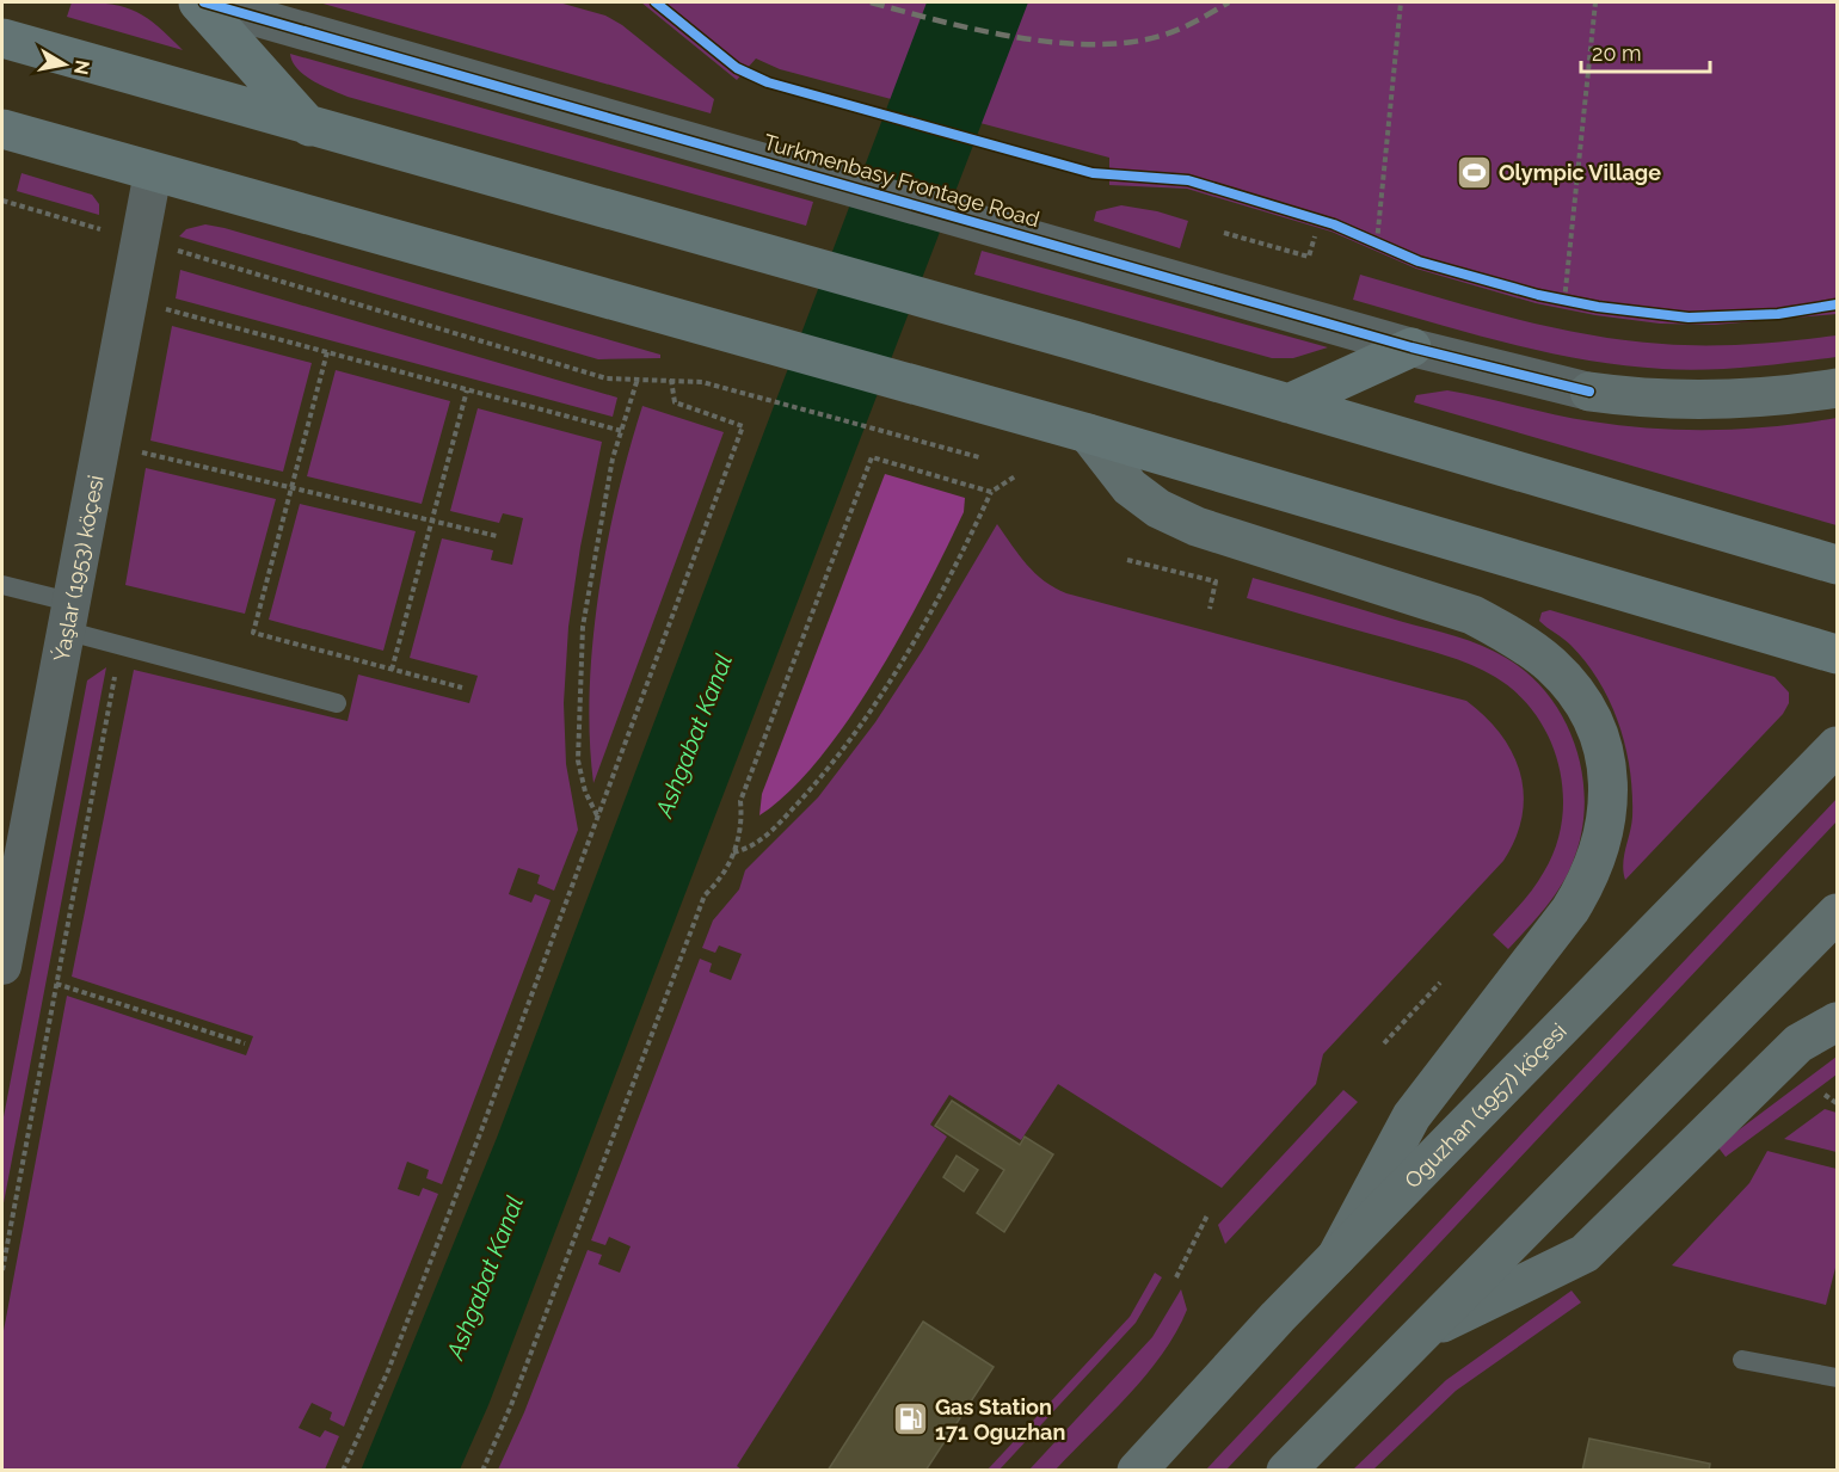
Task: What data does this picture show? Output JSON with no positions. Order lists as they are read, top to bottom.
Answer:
{
  "streets": {
    "main road": ["Oguzhan (1957) köçesi"],
    "street": ["Turkmenbasy Frontage Road", "Ýaşlar (1953) köçesi"]
  },
  "water": ["Ashgabat Kanal"],
  "places": {
    "sports": ["Olympic Village"],
    "fuel station": ["Gas Station 171 Oguzhan"]
  },
  "scale_bar": "20 m",
  "north": "right"
}
